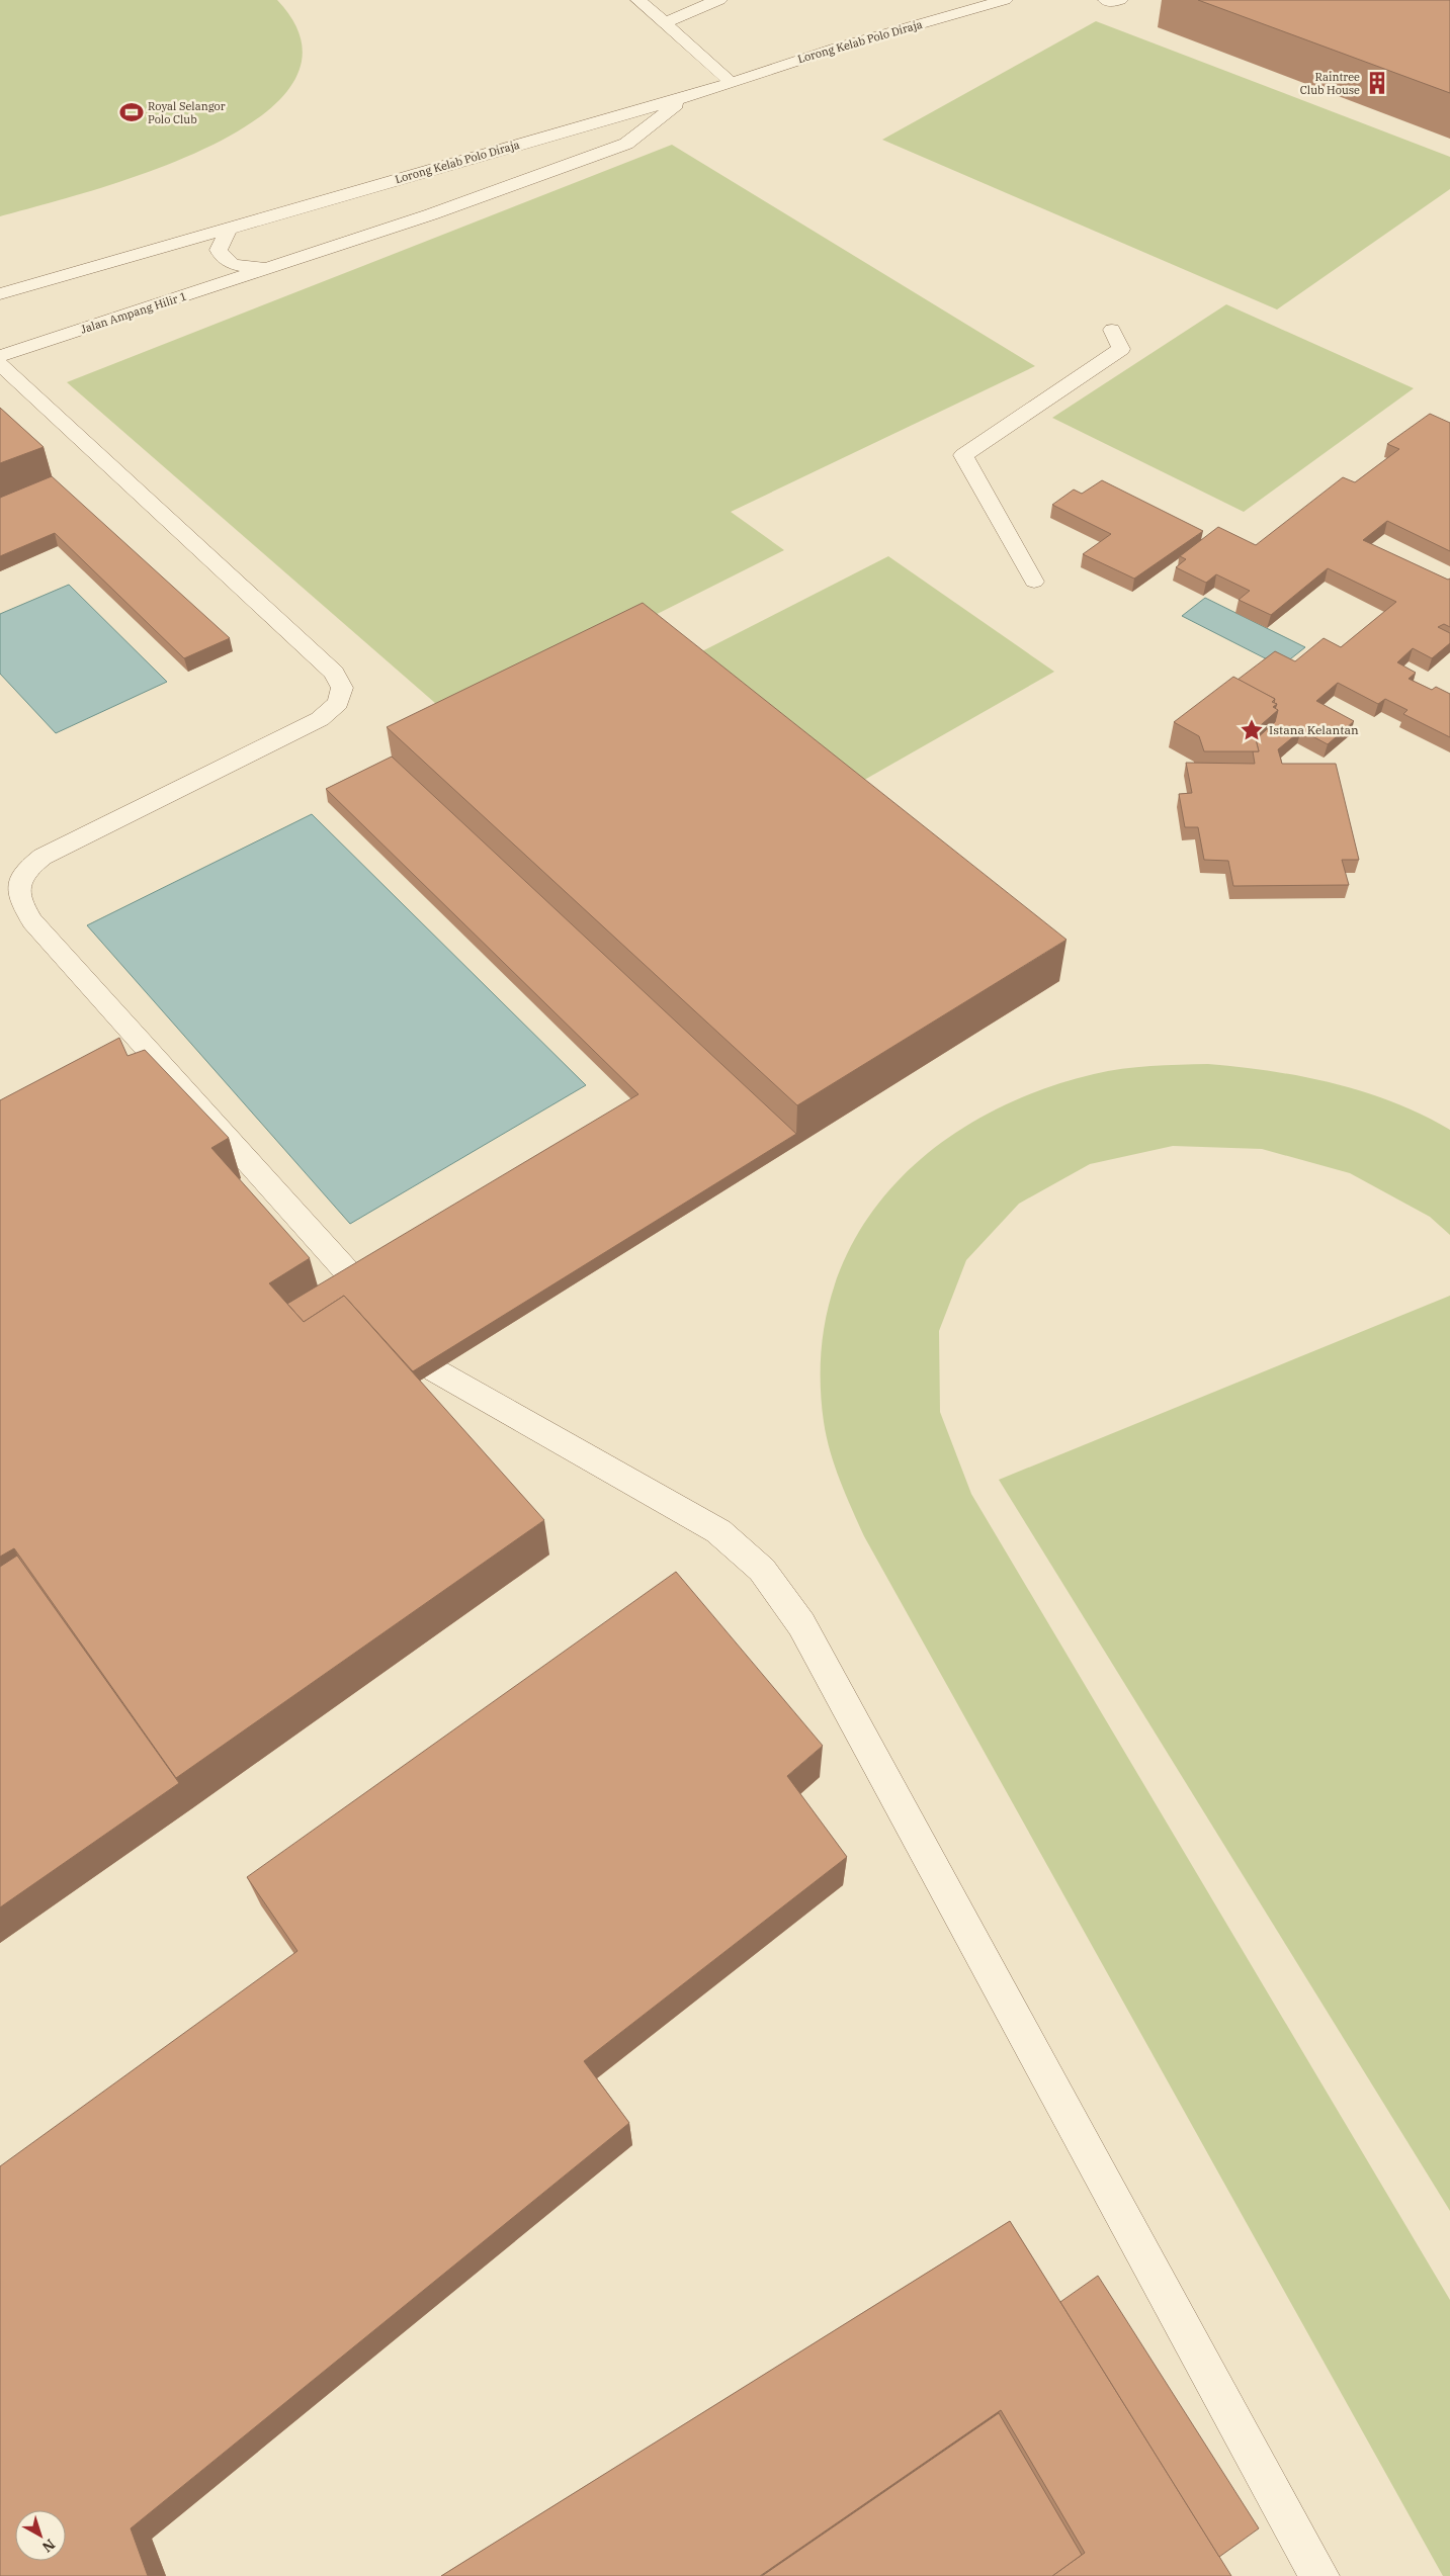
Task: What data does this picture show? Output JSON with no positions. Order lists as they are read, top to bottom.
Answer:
{
  "streets": {
    "street": ["Lorong Kelab Polo Diraja", "Jalan Ampang Hilir 1"]
  },
  "crossings": [
    ["Lorong Kelab Polo Diraja", "Jalan Ampang Hilir 1"]
  ],
  "places": {
    "building": ["Raintree Club House"],
    "sports": ["Royal Selangor Polo Club"],
    "place": ["Istana Kelantan"]
  },
  "north": "bottom right"
}
